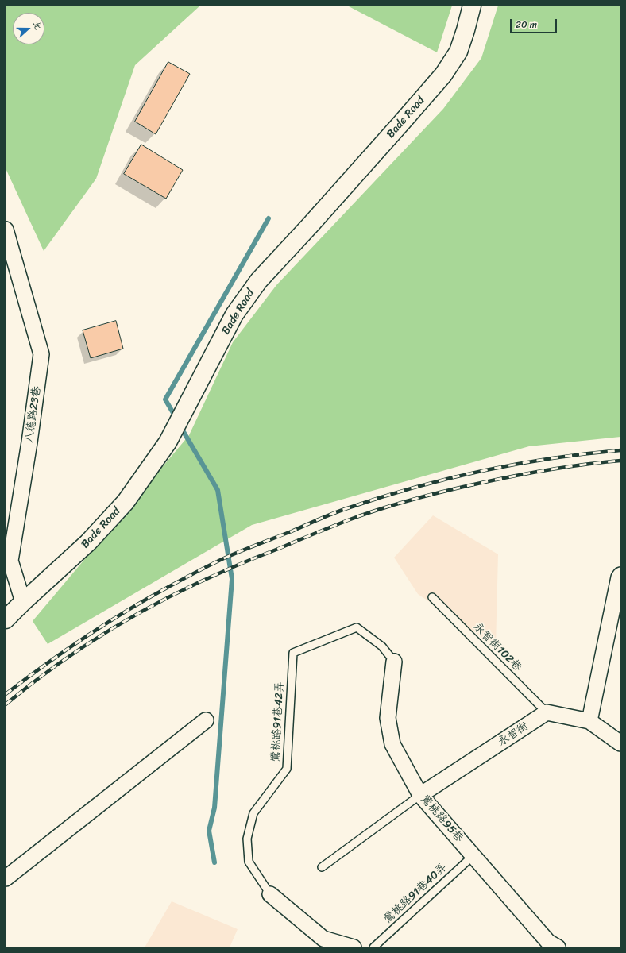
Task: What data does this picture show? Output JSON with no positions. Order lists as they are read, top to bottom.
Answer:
{
  "streets": {
    "main road": ["Bade Road"],
    "street": ["八德路23巷", "永智街", "鶯桃路95巷"],
    "lane": ["永智街102巷", "鶯桃路91巷42弄", "鶯桃路91巷40弄"]
  },
  "crossings": [
    ["Bade Road", "八德路23巷"],
    ["永智街102巷", "永智街"],
    ["鶯桃路91巷42弄", "鶯桃路95巷"],
    ["永智街", "鶯桃路95巷"],
    ["鶯桃路95巷", "鶯桃路91巷40弄"]
  ],
  "scale_bar": "20 m",
  "north": "right"
}
